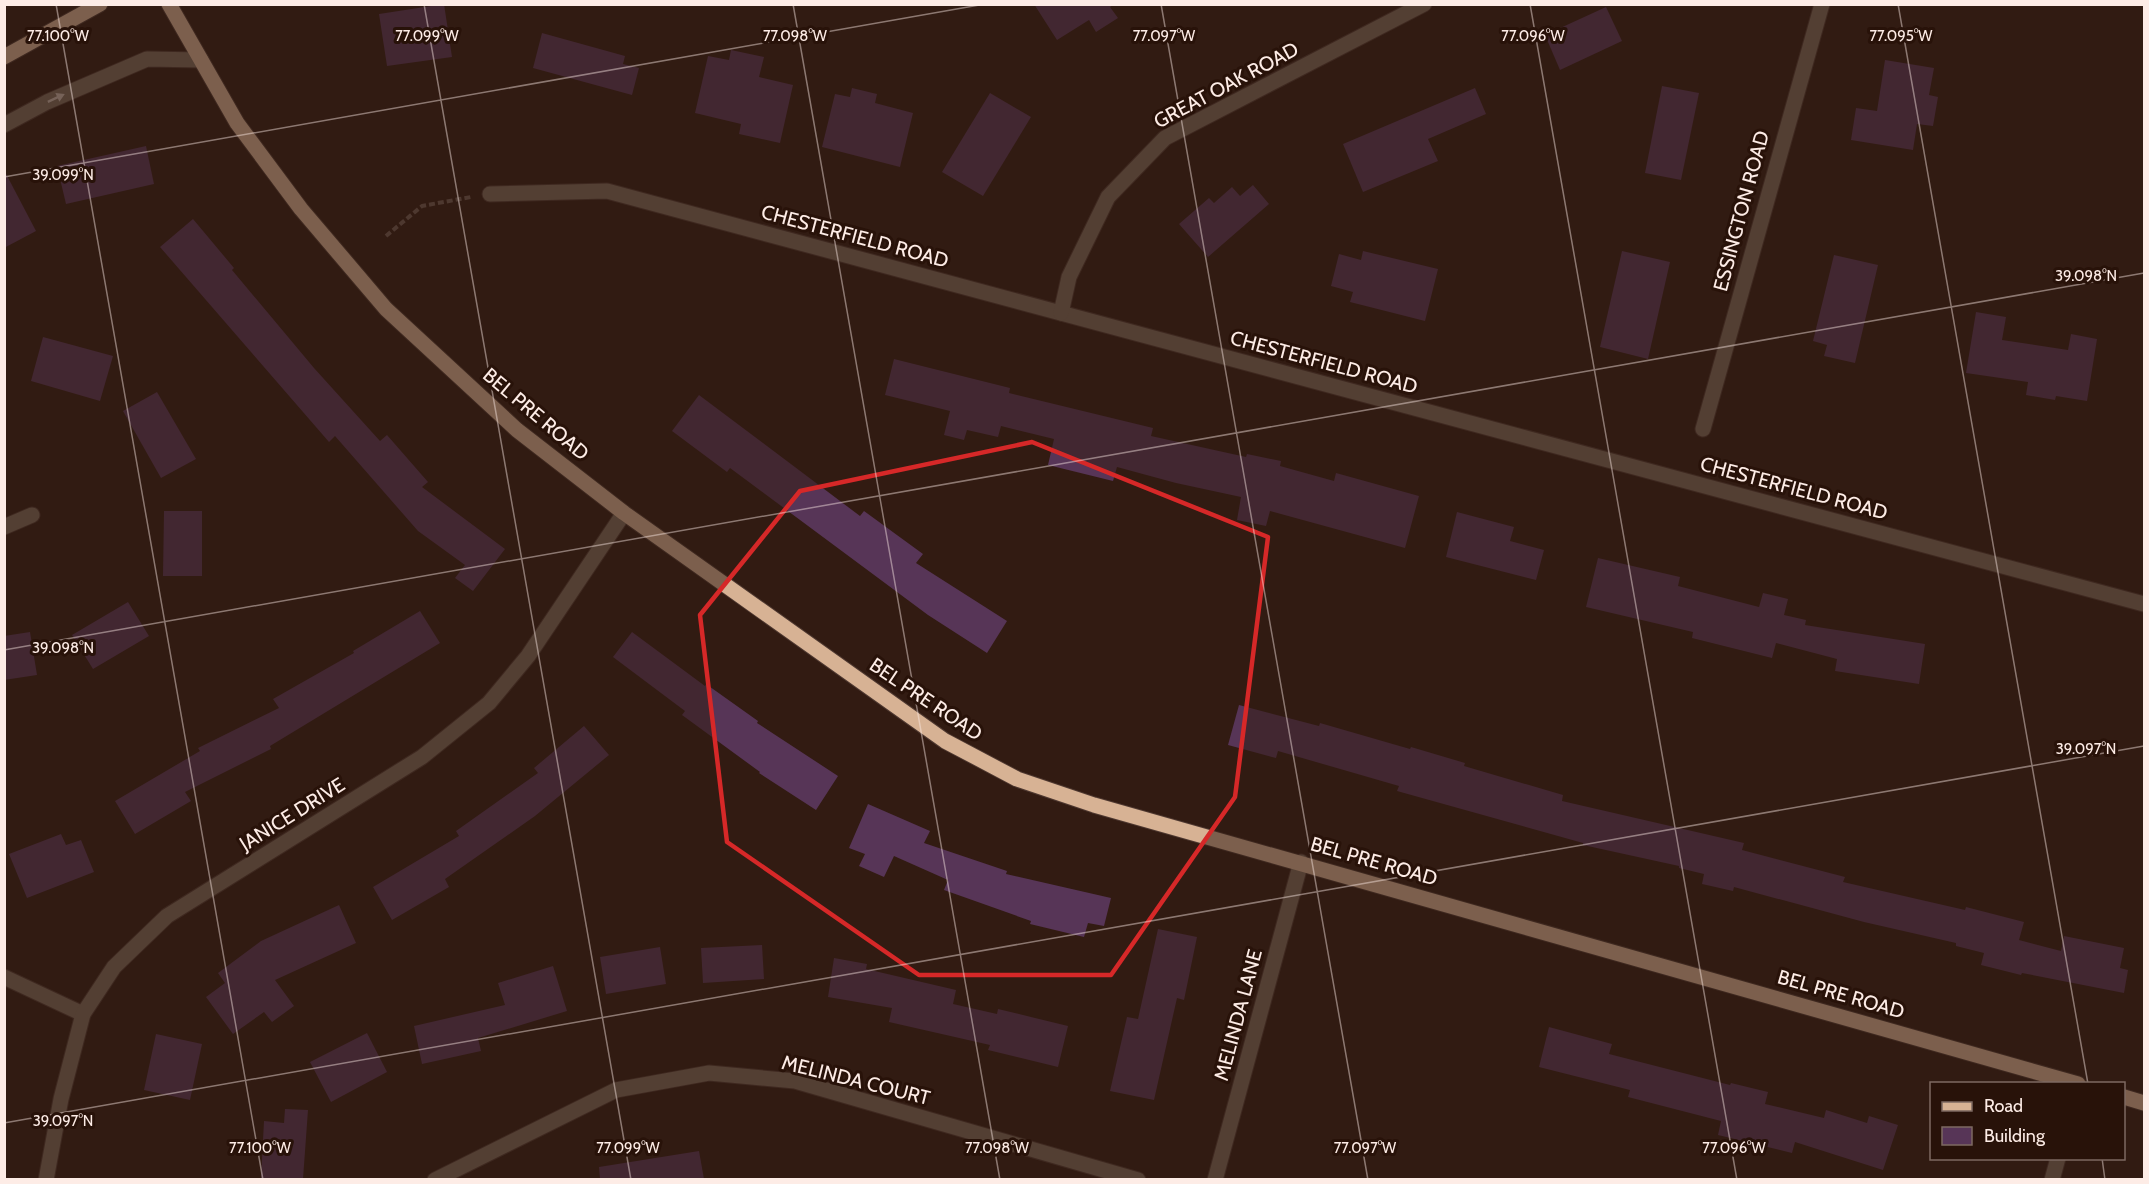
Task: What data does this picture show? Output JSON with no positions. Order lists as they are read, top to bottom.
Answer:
{
  "streets": {
    "main road": ["BEL PRE ROAD"],
    "street": [
      "GREAT OAK ROAD",
      "ESSINGTON ROAD",
      "CHESTERFIELD ROAD",
      "JANICE DRIVE",
      "MELINDA LANE",
      "MELINDA COURT"
    ]
  },
  "crossings": [
    ["GREAT OAK ROAD", "CHESTERFIELD ROAD"],
    ["BEL PRE ROAD", "JANICE DRIVE"],
    ["BEL PRE ROAD", "MELINDA LANE"]
  ],
  "legend": ["Road", "Building"],
  "coordinates": [
    "77.100°W",
    "77.099°W",
    "77.098°W",
    "77.097°W",
    "77.096°W",
    "77.095°W",
    "39.099°N",
    "39.098°N",
    "39.097°N"
  ]
}
